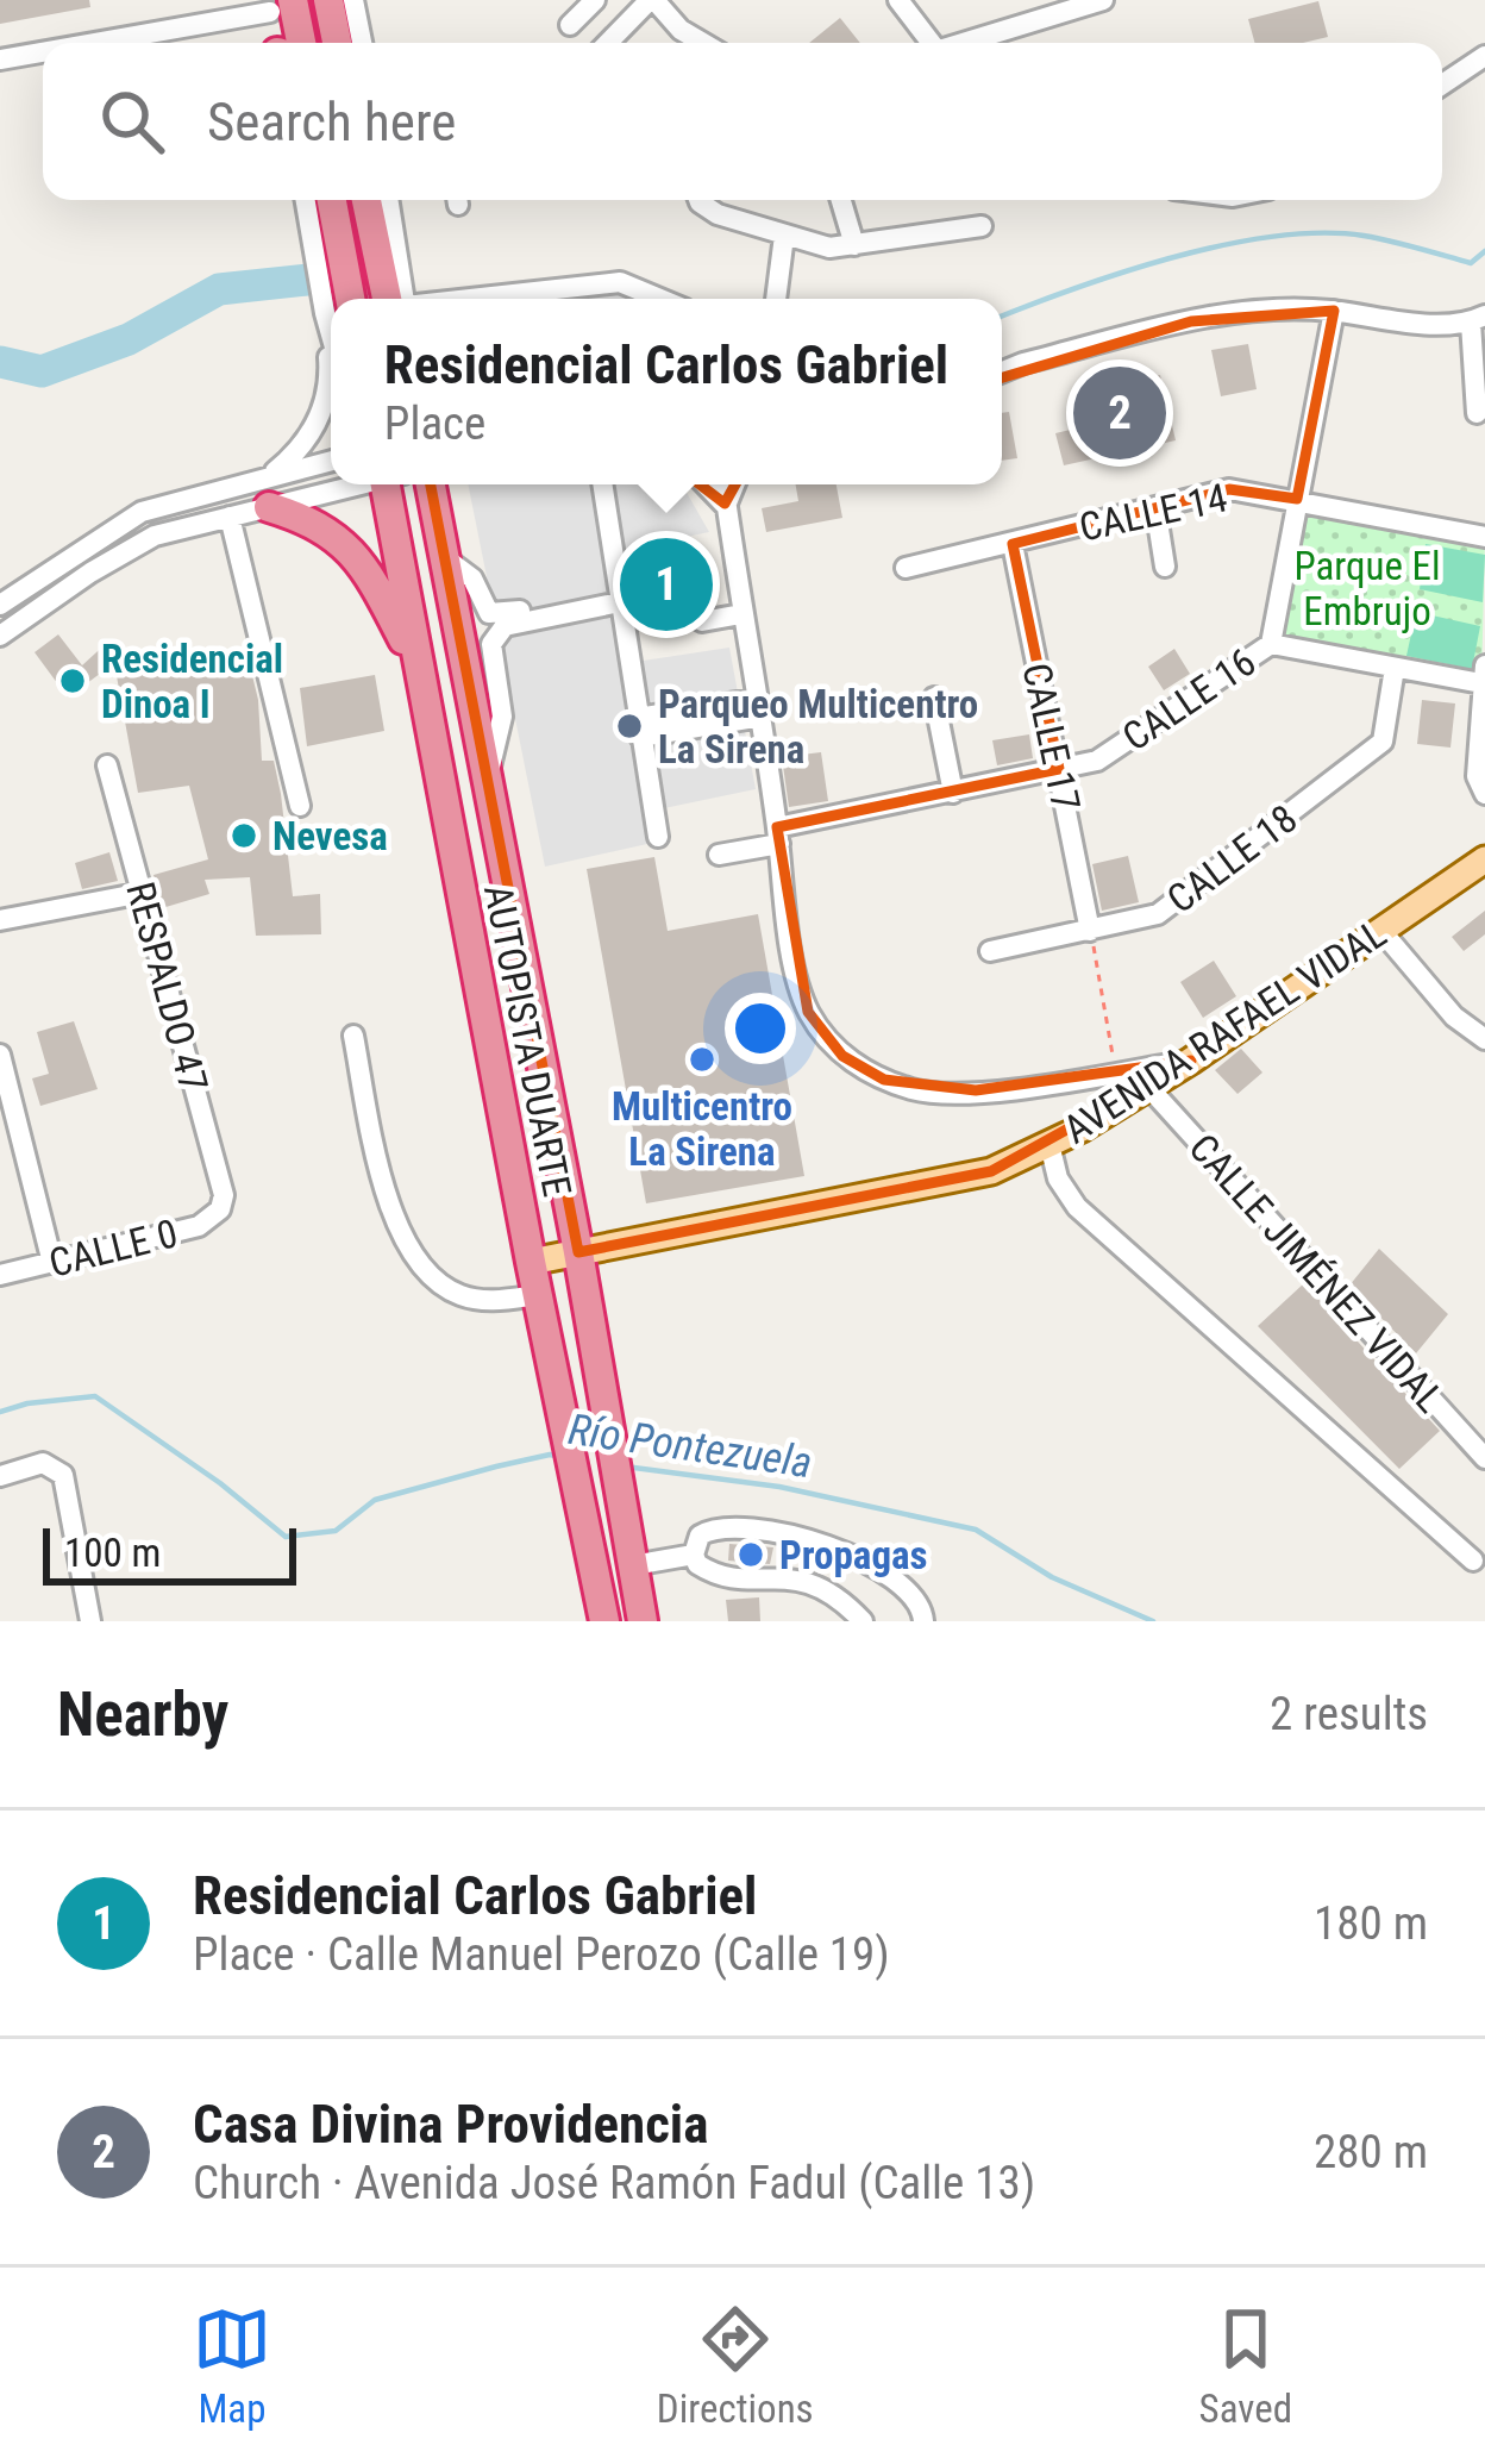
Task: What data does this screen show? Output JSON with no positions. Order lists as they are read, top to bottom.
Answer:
{
  "streets": {
    "highway": ["AUTOPISTA DUARTE"],
    "main road": ["AVENIDA RAFAEL VIDAL"],
    "street": [
      "CALLE 14",
      "CALLE 16",
      "CALLE 17",
      "CALLE 18",
      "RESPALDO 47",
      "CALLE 0",
      "CALLE JIMÉNEZ VIDAL"
    ]
  },
  "crossings": [
    ["CALLE 14", "CALLE 16"],
    ["CALLE 14", "CALLE 17"],
    ["CALLE 16", "CALLE 17"],
    ["CALLE 17", "CALLE 18"],
    ["RESPALDO 47", "CALLE 0"],
    ["AVENIDA RAFAEL VIDAL", "AUTOPISTA DUARTE"],
    ["AVENIDA RAFAEL VIDAL", "CALLE JIMÉNEZ VIDAL"]
  ],
  "water": ["Río Pontezuela"],
  "parks": ["Parque El Embrujo"],
  "places": [
    "Residencial Dinoa I",
    "Parqueo Multicentro La Sirena",
    "Nevesa",
    "Multicentro La Sirena",
    "Propagas"
  ],
  "scale_bar": "100 m",
  "page": {
    "search": "Search here",
    "popup": ["Residencial Carlos Gabriel", "Place"],
    "pins": ["2", "1"],
    "scale": "100 m",
    "heading": ["Nearby", "2 results"],
    "list": [
      {
        "mark": "1",
        "name": "Residencial Carlos Gabriel",
        "note": "Place · Calle Manuel Perozo (Calle 19)",
        "value": "180 m"
      },
      {
        "mark": "2",
        "name": "Casa Divina Providencia",
        "note": "Church · Avenida José Ramón Fadul (Calle 13)",
        "value": "280 m"
      }
    ],
    "nav": ["Map", "Directions", "Saved"]
  }
}
